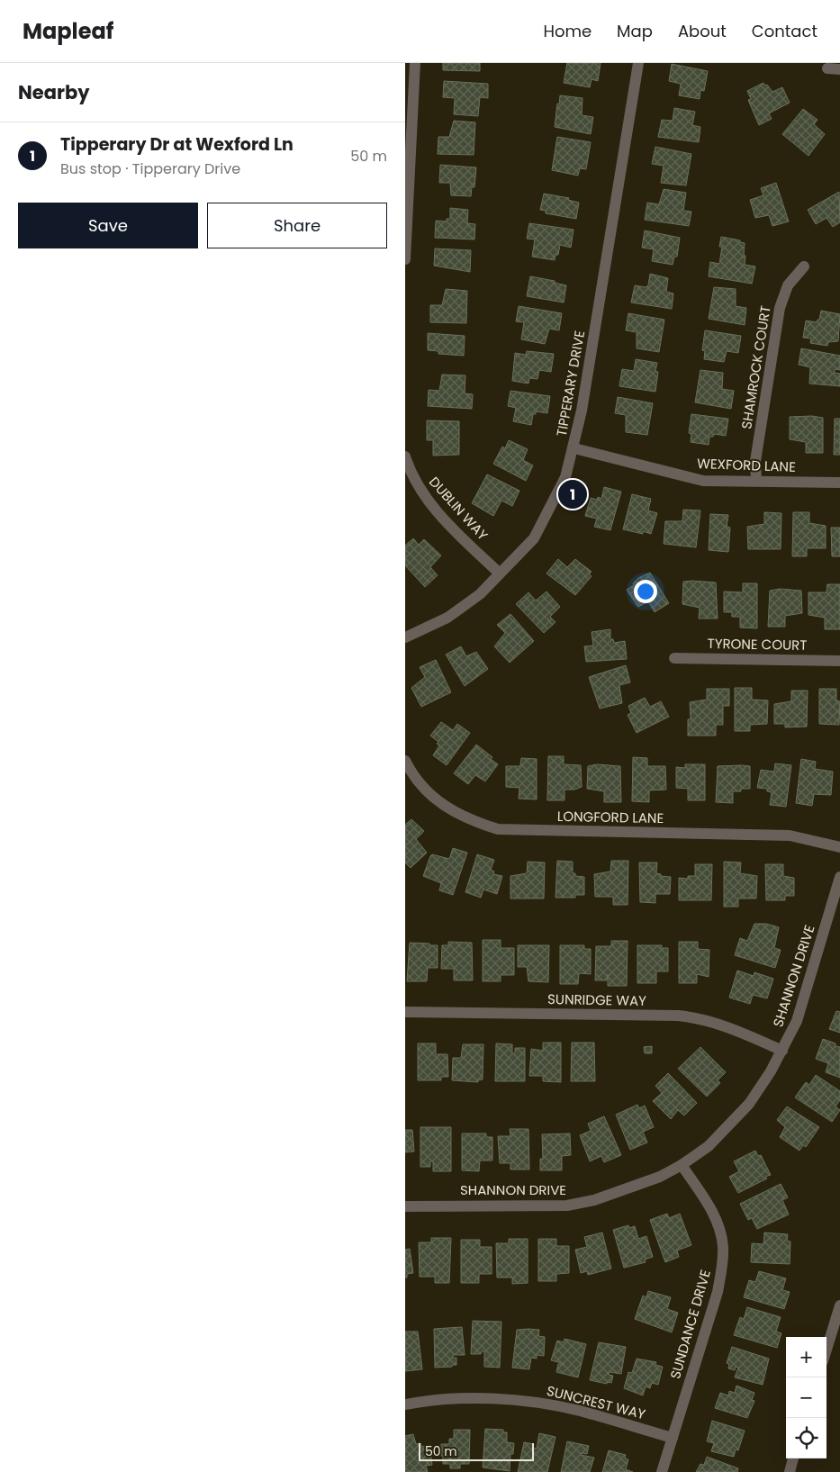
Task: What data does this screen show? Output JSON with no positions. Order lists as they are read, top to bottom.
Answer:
{
  "streets": {
    "street": [
      "SHAMROCK COURT",
      "TIPPERARY DRIVE",
      "WEXFORD LANE",
      "DUBLIN WAY",
      "TYRONE COURT",
      "LONGFORD LANE",
      "SHANNON DRIVE",
      "SUNRIDGE WAY",
      "SUNDANCE DRIVE",
      "SUNCREST WAY"
    ]
  },
  "crossings": [
    ["SHAMROCK COURT", "WEXFORD LANE"],
    ["TIPPERARY DRIVE", "WEXFORD LANE"],
    ["TIPPERARY DRIVE", "DUBLIN WAY"],
    ["SHANNON DRIVE", "SUNRIDGE WAY"],
    ["SHANNON DRIVE", "SUNDANCE DRIVE"],
    ["SUNDANCE DRIVE", "SUNCREST WAY"]
  ],
  "scale_bar": "50 m",
  "page": {
    "header": "Mapleaf",
    "nav": [
      "Home",
      "Map",
      "About",
      "Contact"
    ],
    "heading": "Nearby",
    "list": [
      {
        "mark": "1",
        "name": "Tipperary Dr at Wexford Ln",
        "note": "Bus stop · Tipperary Drive",
        "value": "50 m"
      }
    ],
    "buttons": ["Save", "Share"],
    "pins": "1",
    "map_buttons": ["+", "−"],
    "scale": "50 m"
  }
}
